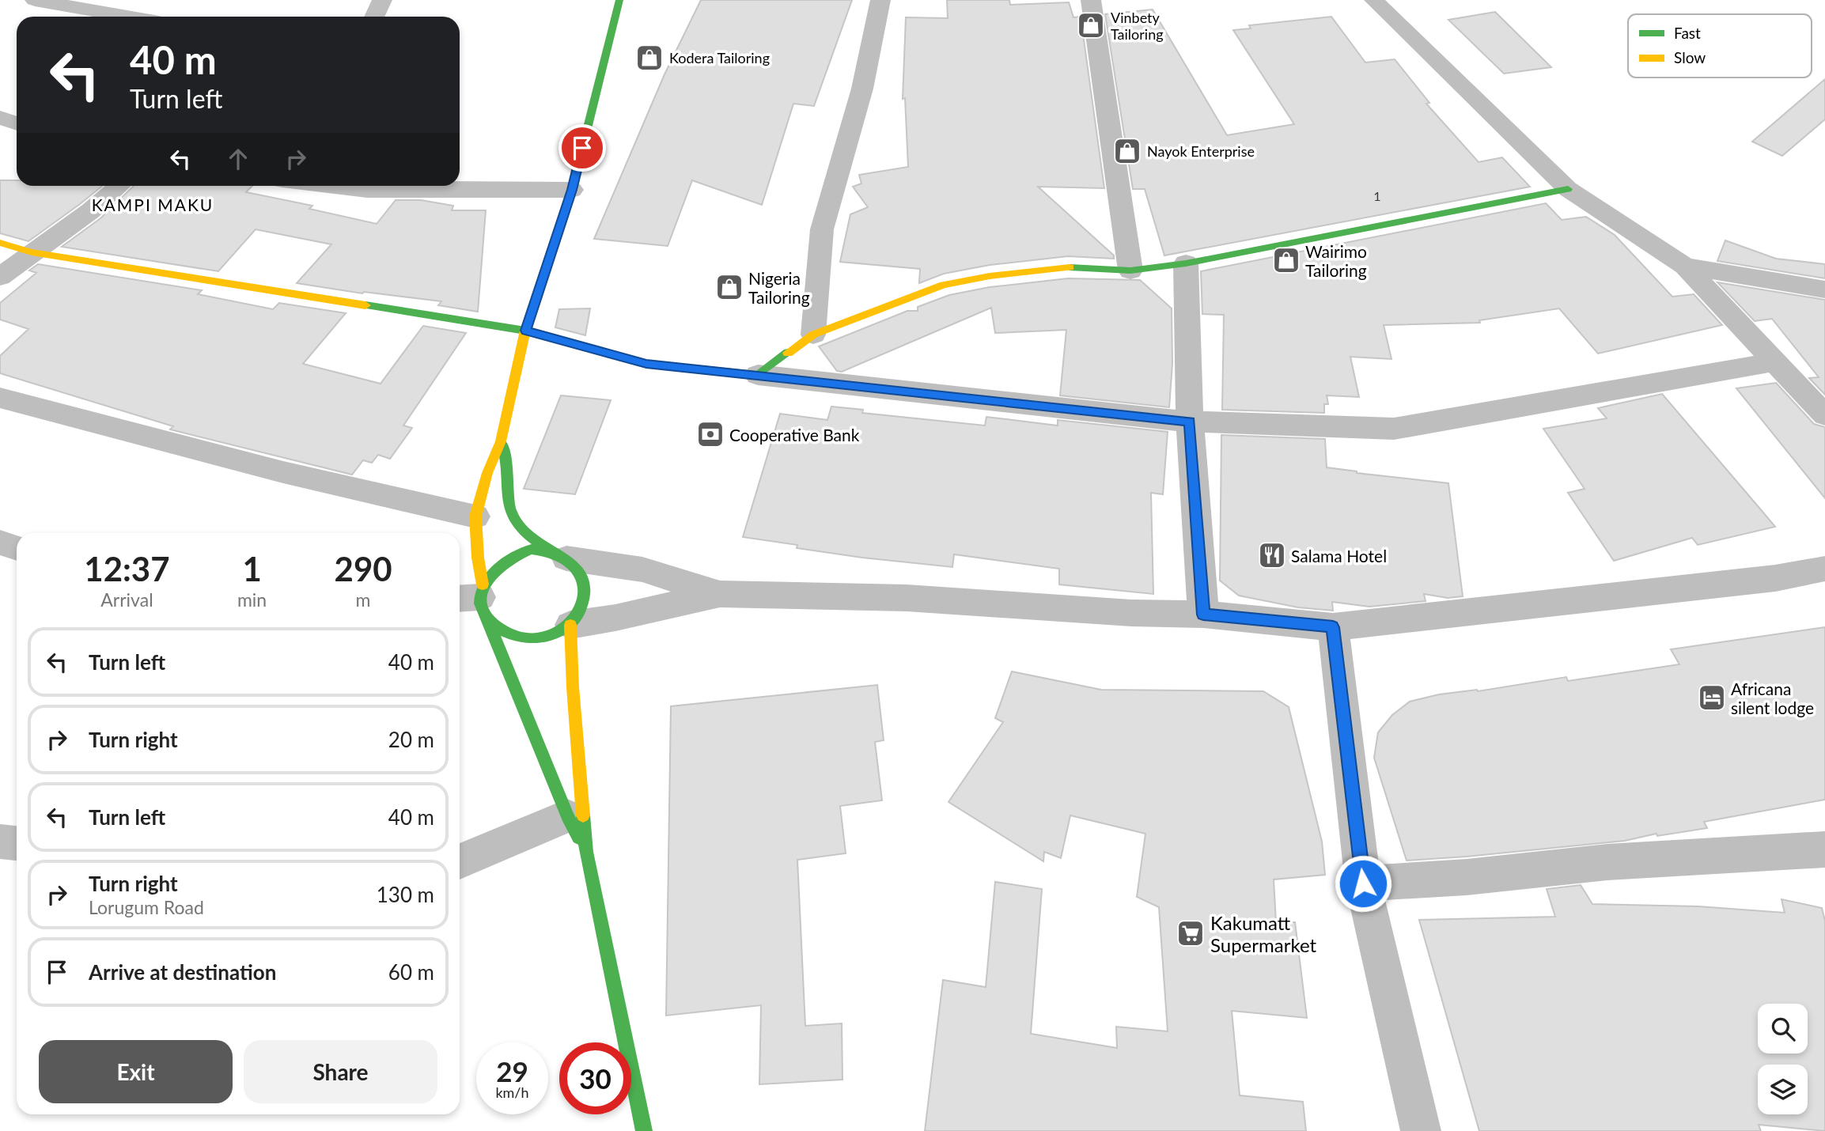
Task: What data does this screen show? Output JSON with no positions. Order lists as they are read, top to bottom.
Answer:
{
  "districts": ["KAMPI MAKU"],
  "places": {
    "shop": [
      "Vinbety Tailoring",
      "Kodera Tailoring",
      "Nayok Enterprise",
      "Wairimo Tailoring",
      "Nigeria Tailoring"
    ],
    "bank": ["Cooperative Bank"],
    "restaurant": ["Salama Hotel"],
    "hotel": ["Africana silent lodge"],
    "supermarket": ["Kakumatt Supermarket"]
  },
  "house_numbers": ["1"],
  "legend": ["Fast", "Slow"],
  "page": {
    "turn": ["40 m", "Turn left"],
    "eta": [
      "12:37",
      "Arrival",
      "1",
      "min",
      "290",
      "m"
    ],
    "list": [
      {
        "name": "Turn left",
        "value": "40 m"
      },
      {
        "name": "Turn right",
        "value": "20 m"
      },
      {
        "name": "Turn left",
        "value": "40 m"
      },
      {
        "name": "Turn right",
        "note": "Lorugum Road",
        "value": "130 m"
      },
      {
        "name": "Arrive at destination",
        "value": "60 m"
      }
    ],
    "buttons": ["Exit", "Share"],
    "speed": "29 km/h",
    "limit": "30"
  }
}
